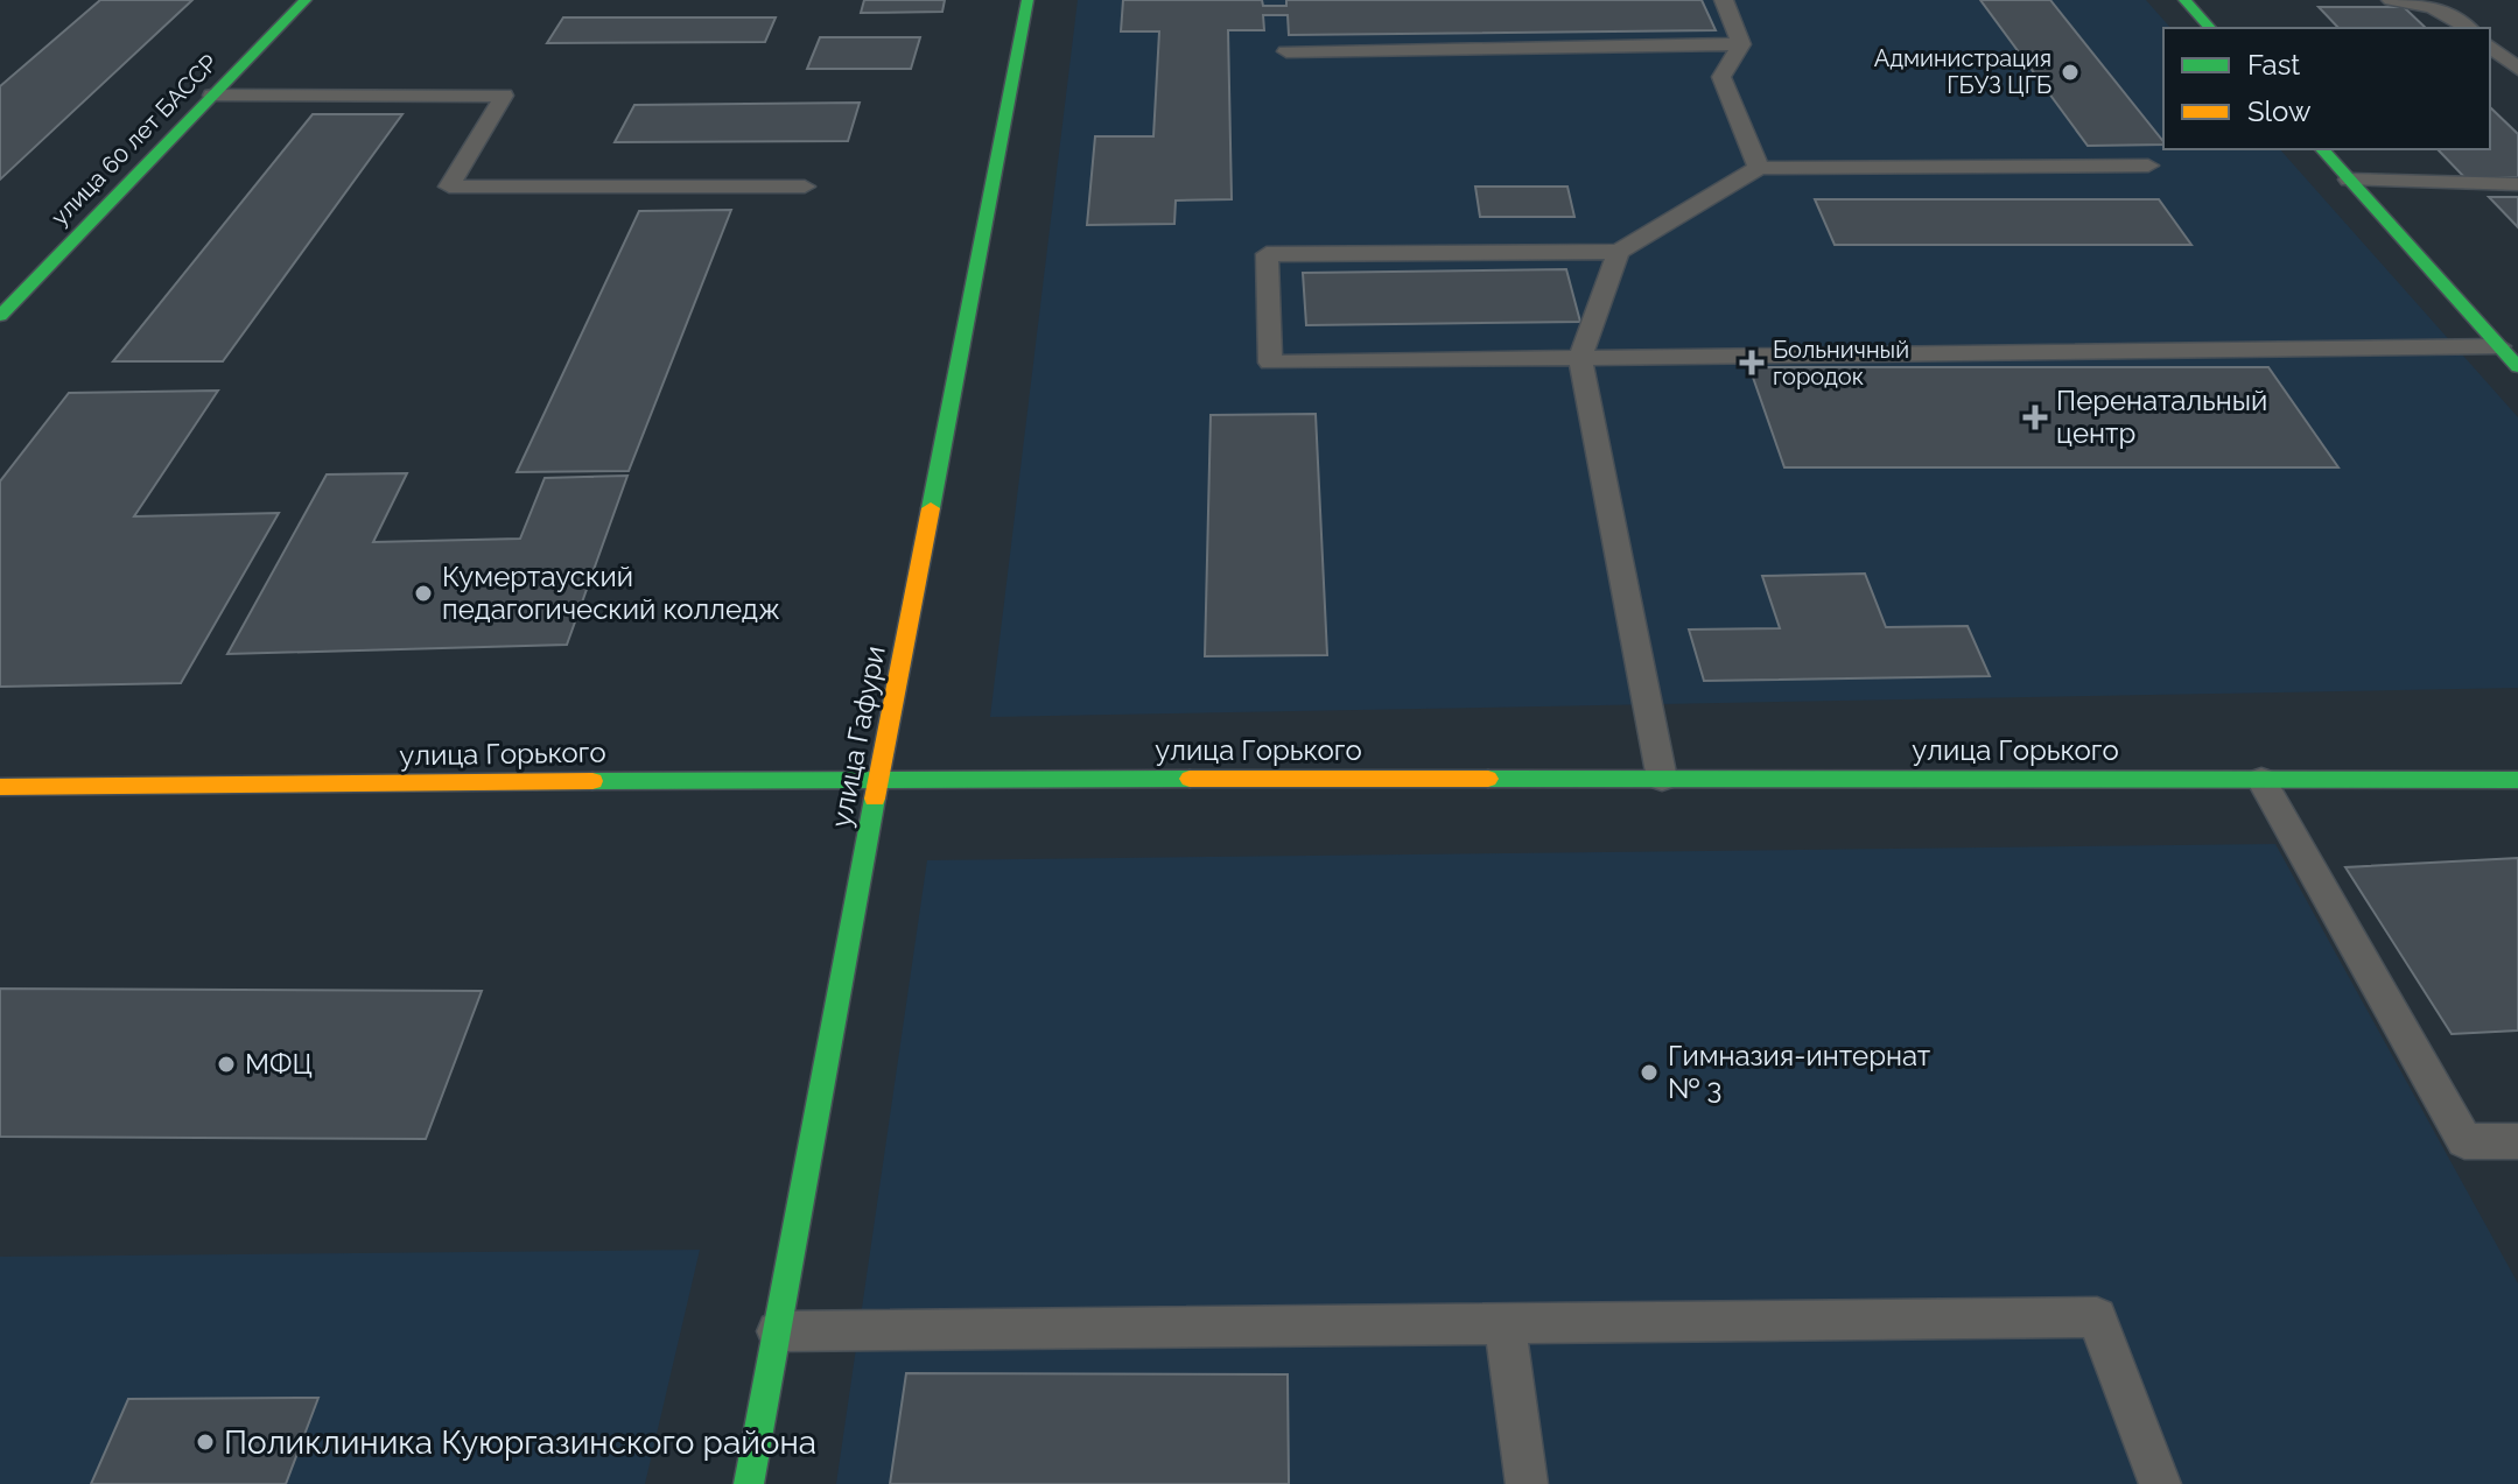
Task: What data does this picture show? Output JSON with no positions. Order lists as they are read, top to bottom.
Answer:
{
  "streets": {
    "street": ["улица 60 лет БАССР", "улица Гафури", "улица Горького"]
  },
  "crossings": [
    ["улица Гафури", "улица Горького"]
  ],
  "places": {
    "other": [
      "Администрация ГБУЗ ЦГБ",
      "Кумертауский педагогический колледж",
      "МФЦ",
      "Гимназия-интернат № 3",
      "Поликлиника Куюргазинского района"
    ],
    "health": ["Больничный городок", "Перенатальный центр"]
  },
  "legend": ["Fast", "Slow"]
}
